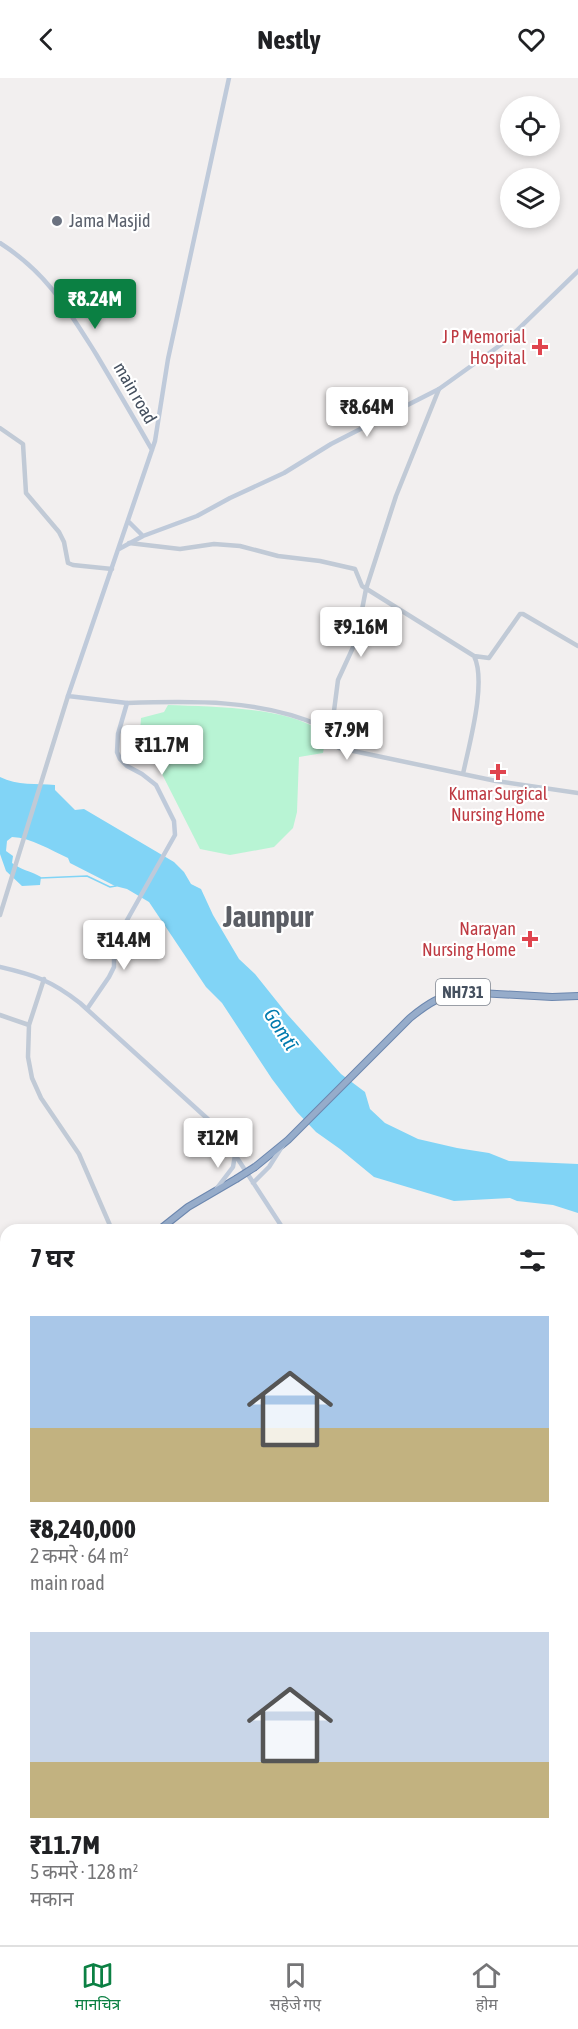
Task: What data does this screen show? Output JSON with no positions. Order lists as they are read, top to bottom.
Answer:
{
  "streets": {
    "highway": ["NH731"],
    "main road": ["main road"]
  },
  "districts": ["Jaunpur"],
  "water": ["Gomtī"],
  "places": {
    "other": ["Jama Masjid"],
    "health": ["J P Memorial Hospital", "Kumar Surgical Nursing Home", "Narayan Nursing Home"]
  },
  "page": {
    "header": "Nestly",
    "price": [
      "₹8.24M",
      "₹8.64M",
      "₹9.16M",
      "₹7.9M",
      "₹11.7M",
      "₹14.4M",
      "₹12M"
    ],
    "heading": "7 घर",
    "list": [
      {
        "name": "₹8,240,000",
        "note": "2 कमरे · 64 m² · main road"
      },
      {
        "name": "₹11.7M",
        "note": "5 कमरे · 128 m² · मकान"
      }
    ],
    "tabs": ["मानचित्र", "सहेजे गए", "होम"]
  }
}
